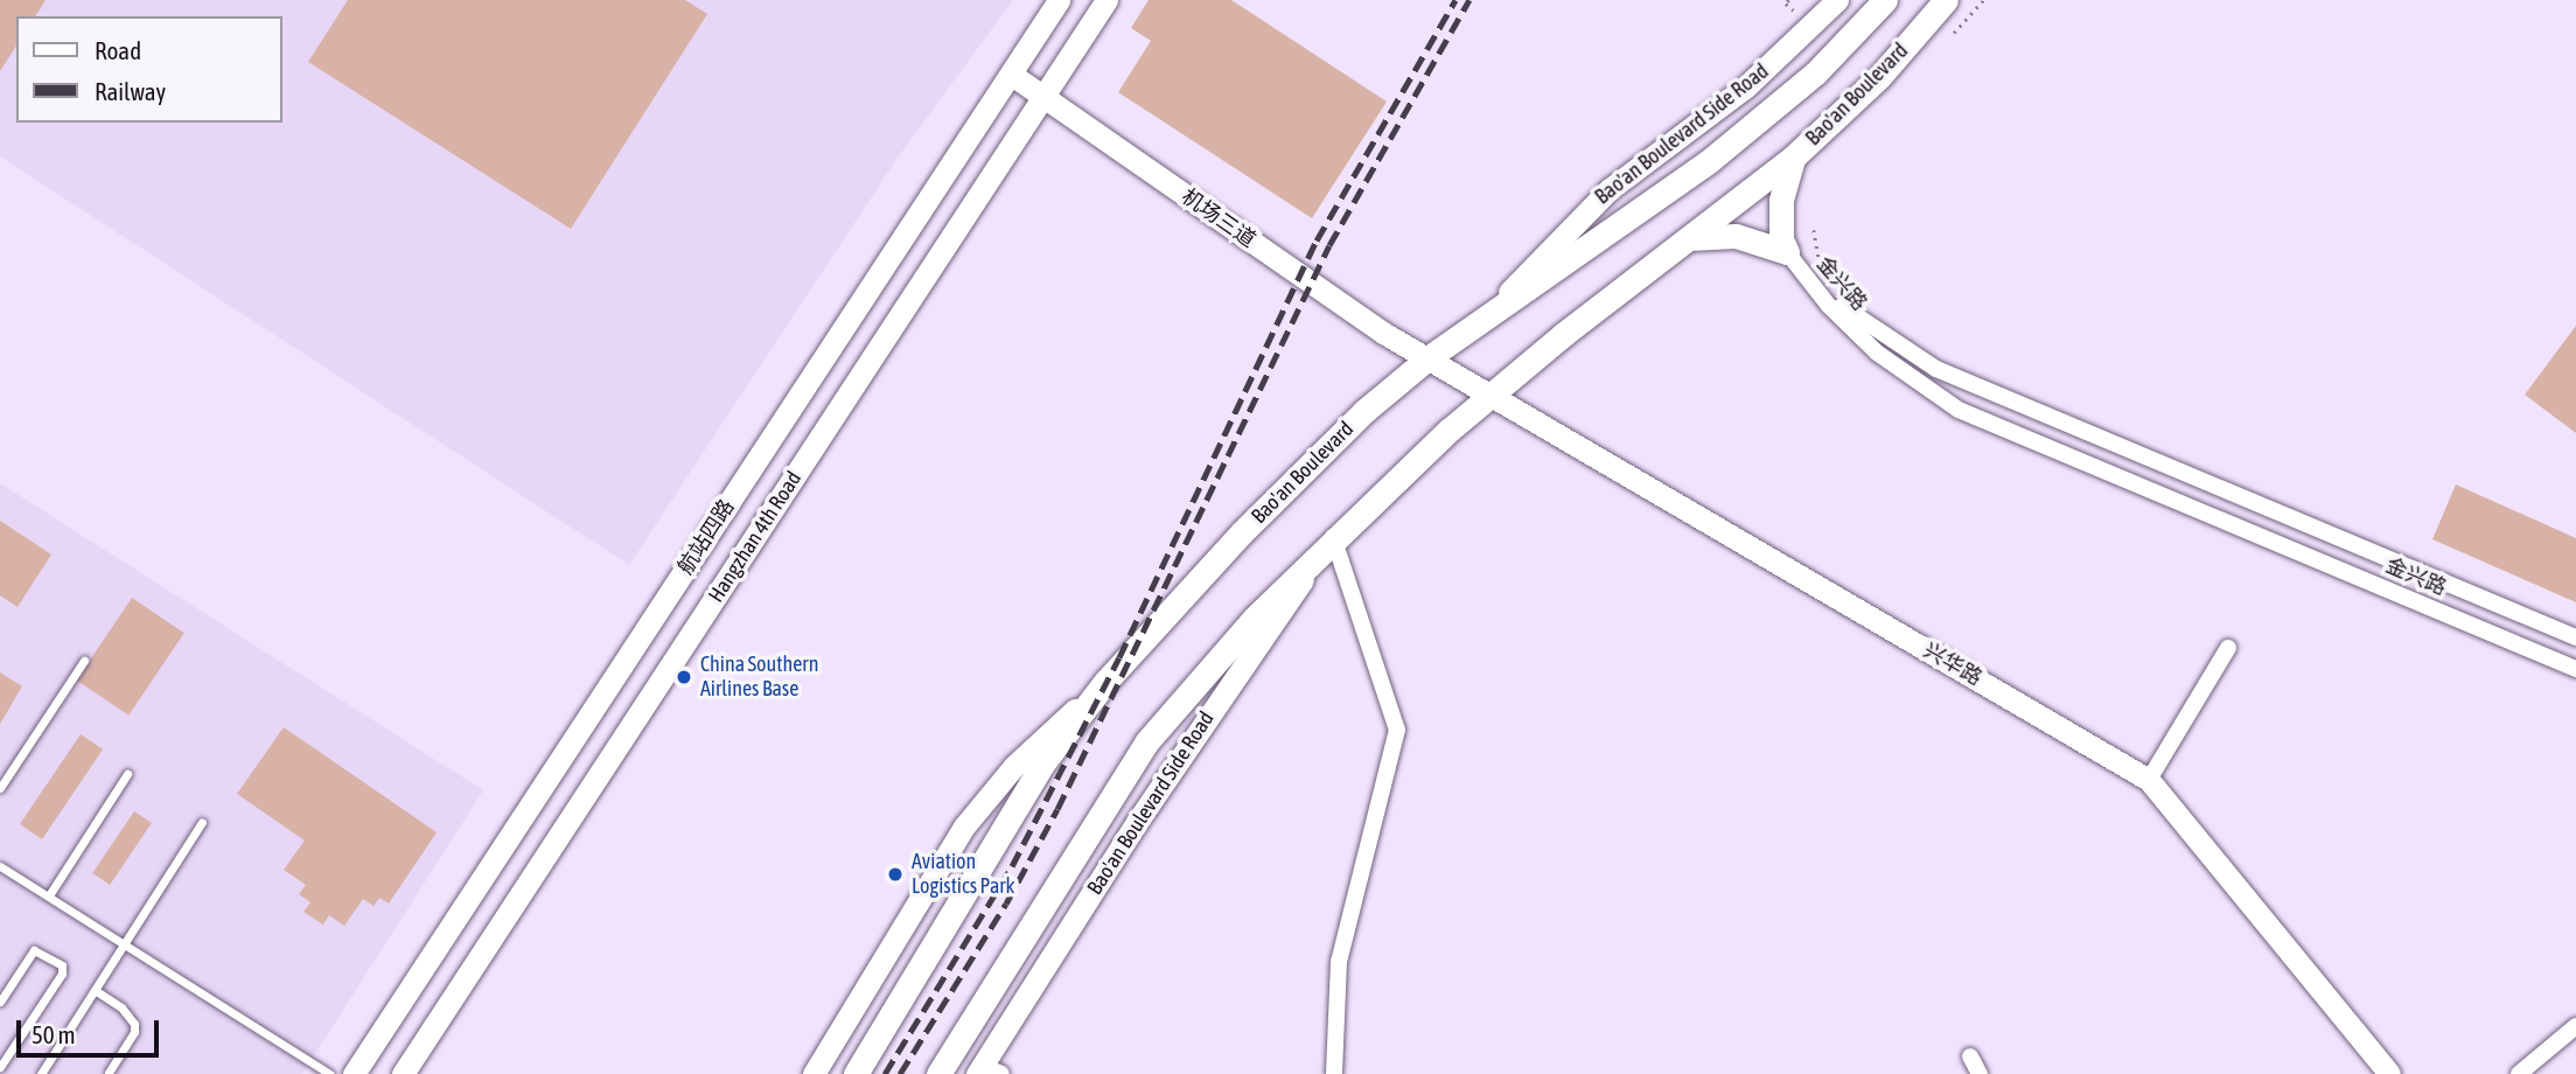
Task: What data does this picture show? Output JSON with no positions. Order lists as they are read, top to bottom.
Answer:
{
  "streets": {
    "main road": ["Bao'an Boulevard"],
    "street": [
      "Bao'an Boulevard Side Road",
      "机场三道",
      "金兴路",
      "航站四路",
      "Hangzhan 4th Road",
      "兴华路"
    ]
  },
  "crossings": [
    ["Bao'an Boulevard", "Bao'an Boulevard Side Road"],
    ["Bao'an Boulevard", "机场三道"],
    ["Bao'an Boulevard", "兴华路"],
    ["机场三道", "航站四路"],
    ["机场三道", "Hangzhan 4th Road"],
    ["机场三道", "兴华路"]
  ],
  "places": ["China Southern Airlines Base", "Aviation Logistics Park"],
  "legend": ["Road", "Railway"],
  "scale_bar": "50 m"
}
